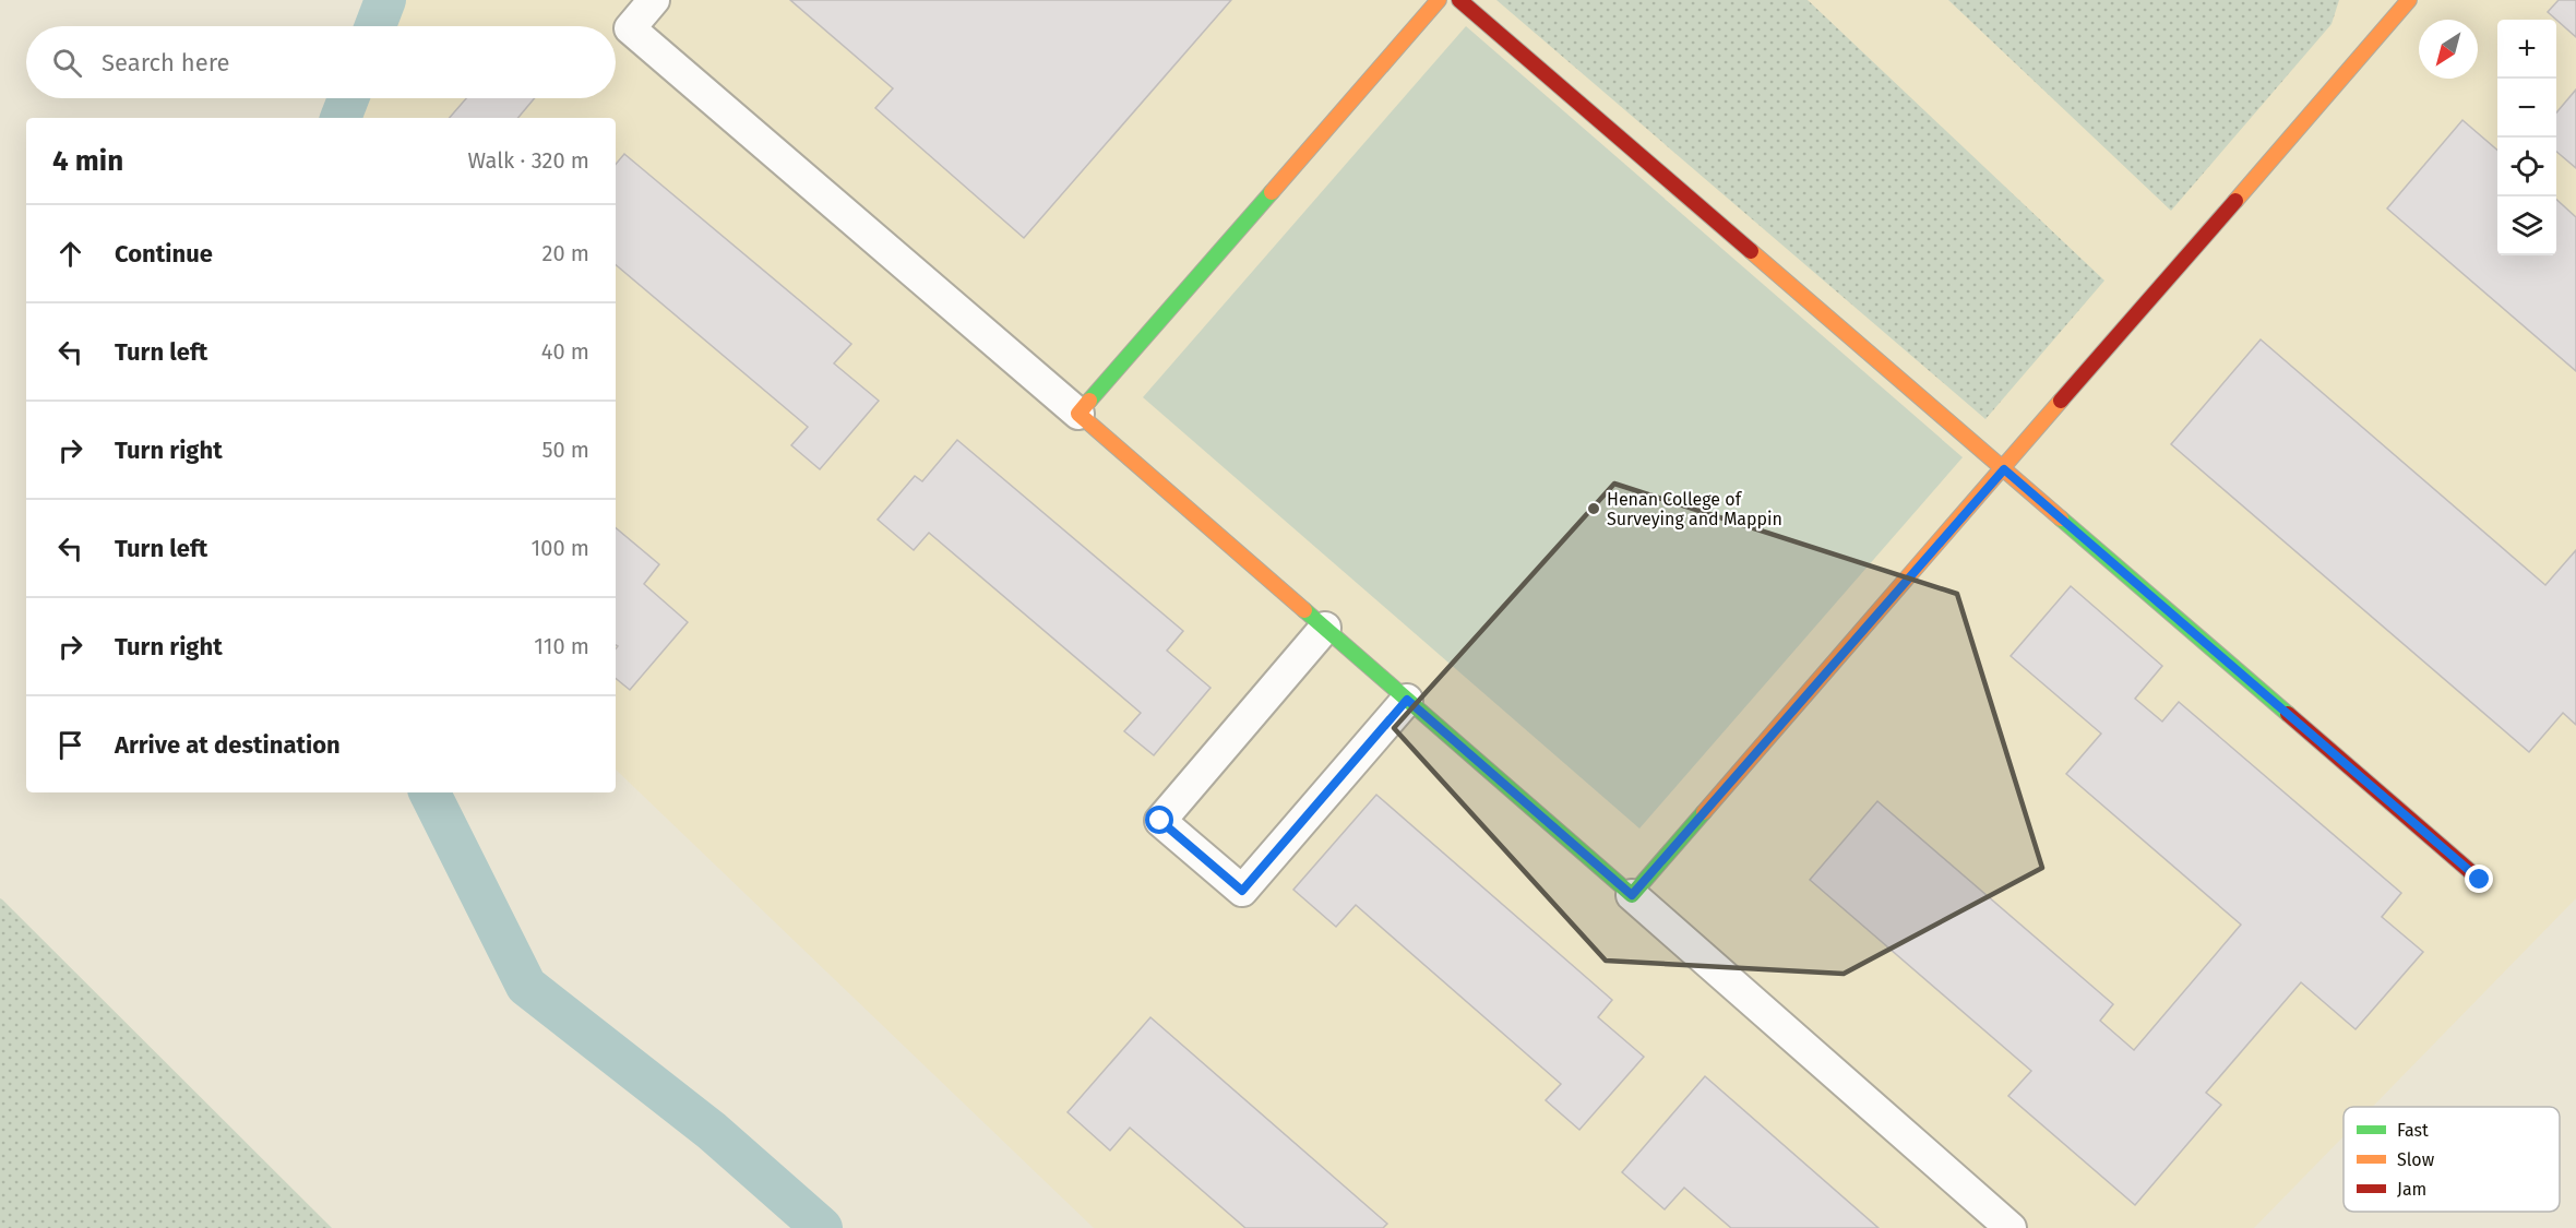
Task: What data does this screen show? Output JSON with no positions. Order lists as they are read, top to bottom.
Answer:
{
  "places": ["Henan College of Surveying and Mappin"],
  "legend": ["Fast", "Slow", "Jam"],
  "north": "bottom left",
  "page": {
    "map_buttons": ["+", "−"],
    "search": "Search here",
    "heading": ["4 min", "Walk · 320 m"],
    "list": [
      ["Continue", "20 m"],
      ["Turn left", "40 m"],
      ["Turn right", "50 m"],
      ["Turn left", "100 m"],
      ["Turn right", "110 m"],
      "Arrive at destination"
    ]
  }
}
